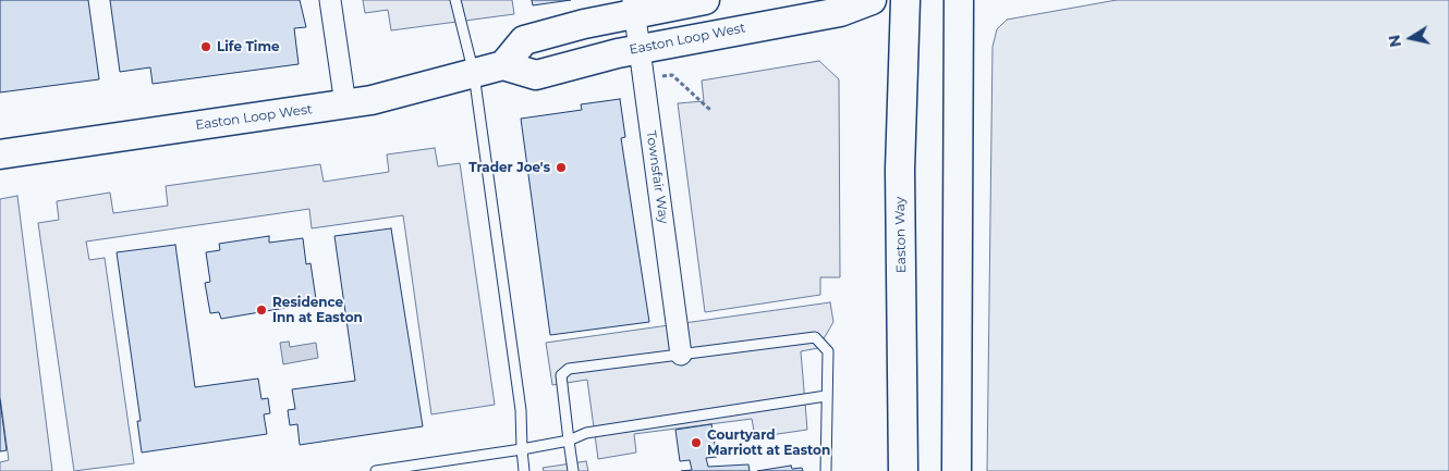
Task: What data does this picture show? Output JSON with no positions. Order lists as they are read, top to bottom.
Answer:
{
  "streets": {
    "street": ["Easton Loop West", "Townsfair Way", "Easton Way"]
  },
  "crossings": [
    ["Easton Loop West", "Townsfair Way"]
  ],
  "places": [
    "Life Time",
    "Trader Joe's",
    "Residence Inn at Easton",
    "Courtyard Marriott at Easton"
  ],
  "north": "left"
}
